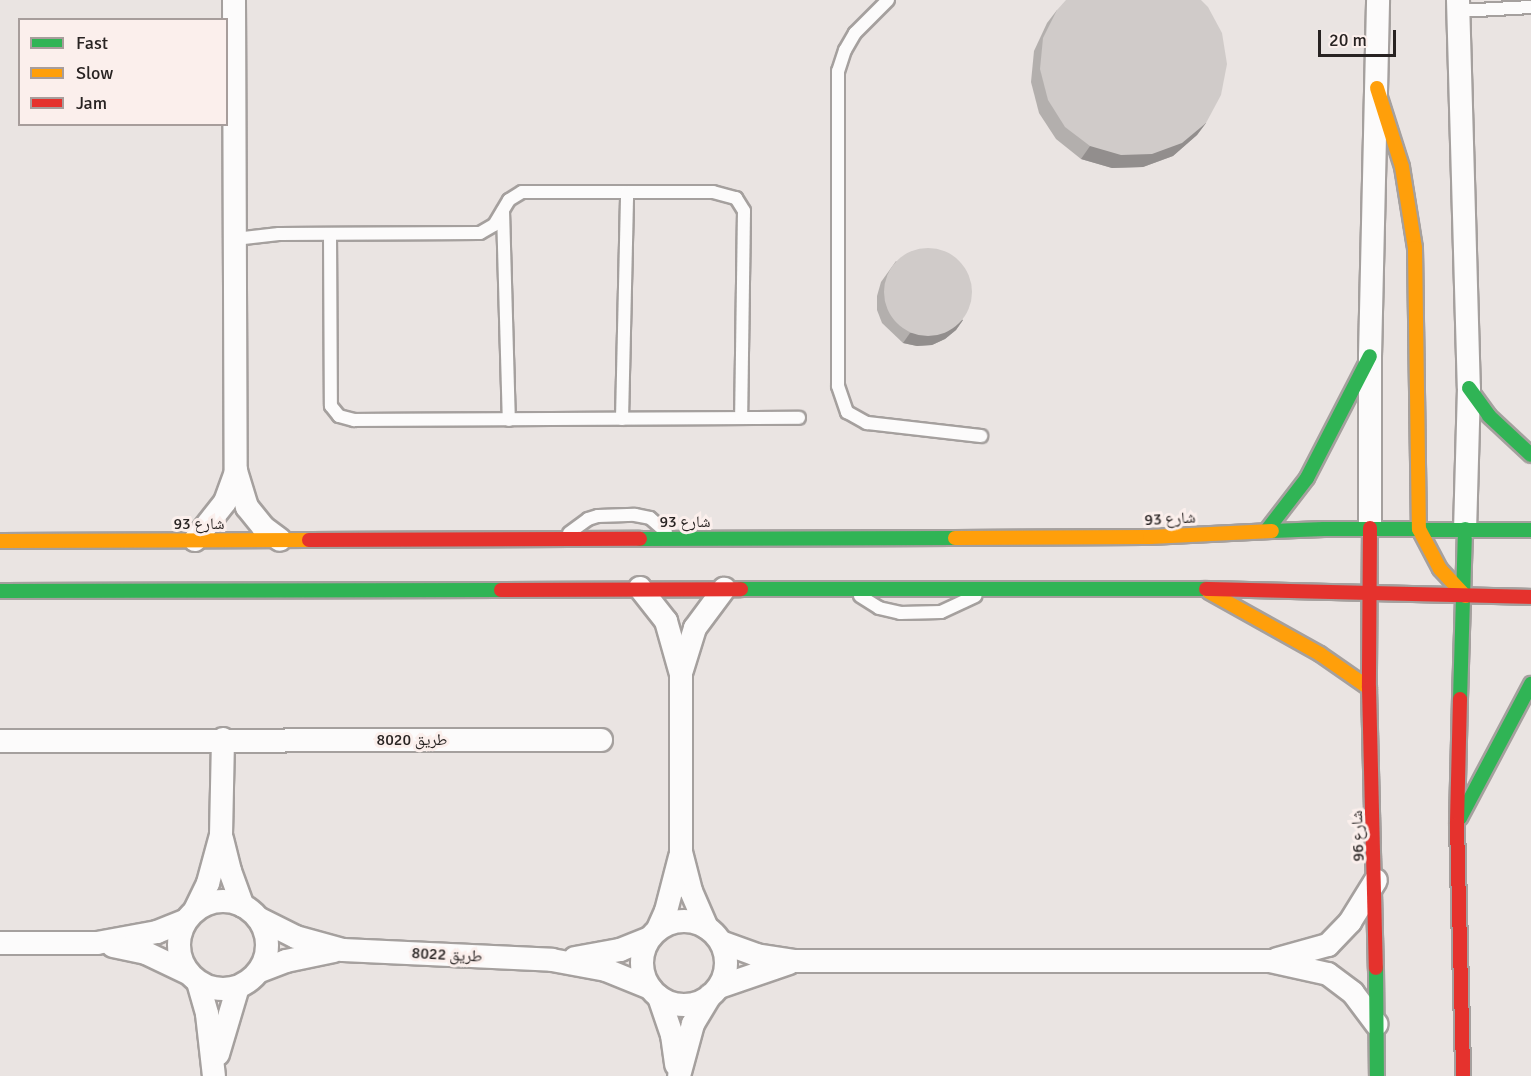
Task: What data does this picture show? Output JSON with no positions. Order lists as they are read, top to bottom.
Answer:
{
  "streets": {
    "street": [
      "شارع 93",
      "طريق 8020",
      "شارع 96",
      "طريق 8022"
    ]
  },
  "crossings": [
    ["شارع 93", "شارع 96"]
  ],
  "legend": ["Fast", "Slow", "Jam"],
  "scale_bar": "20 m"
}
